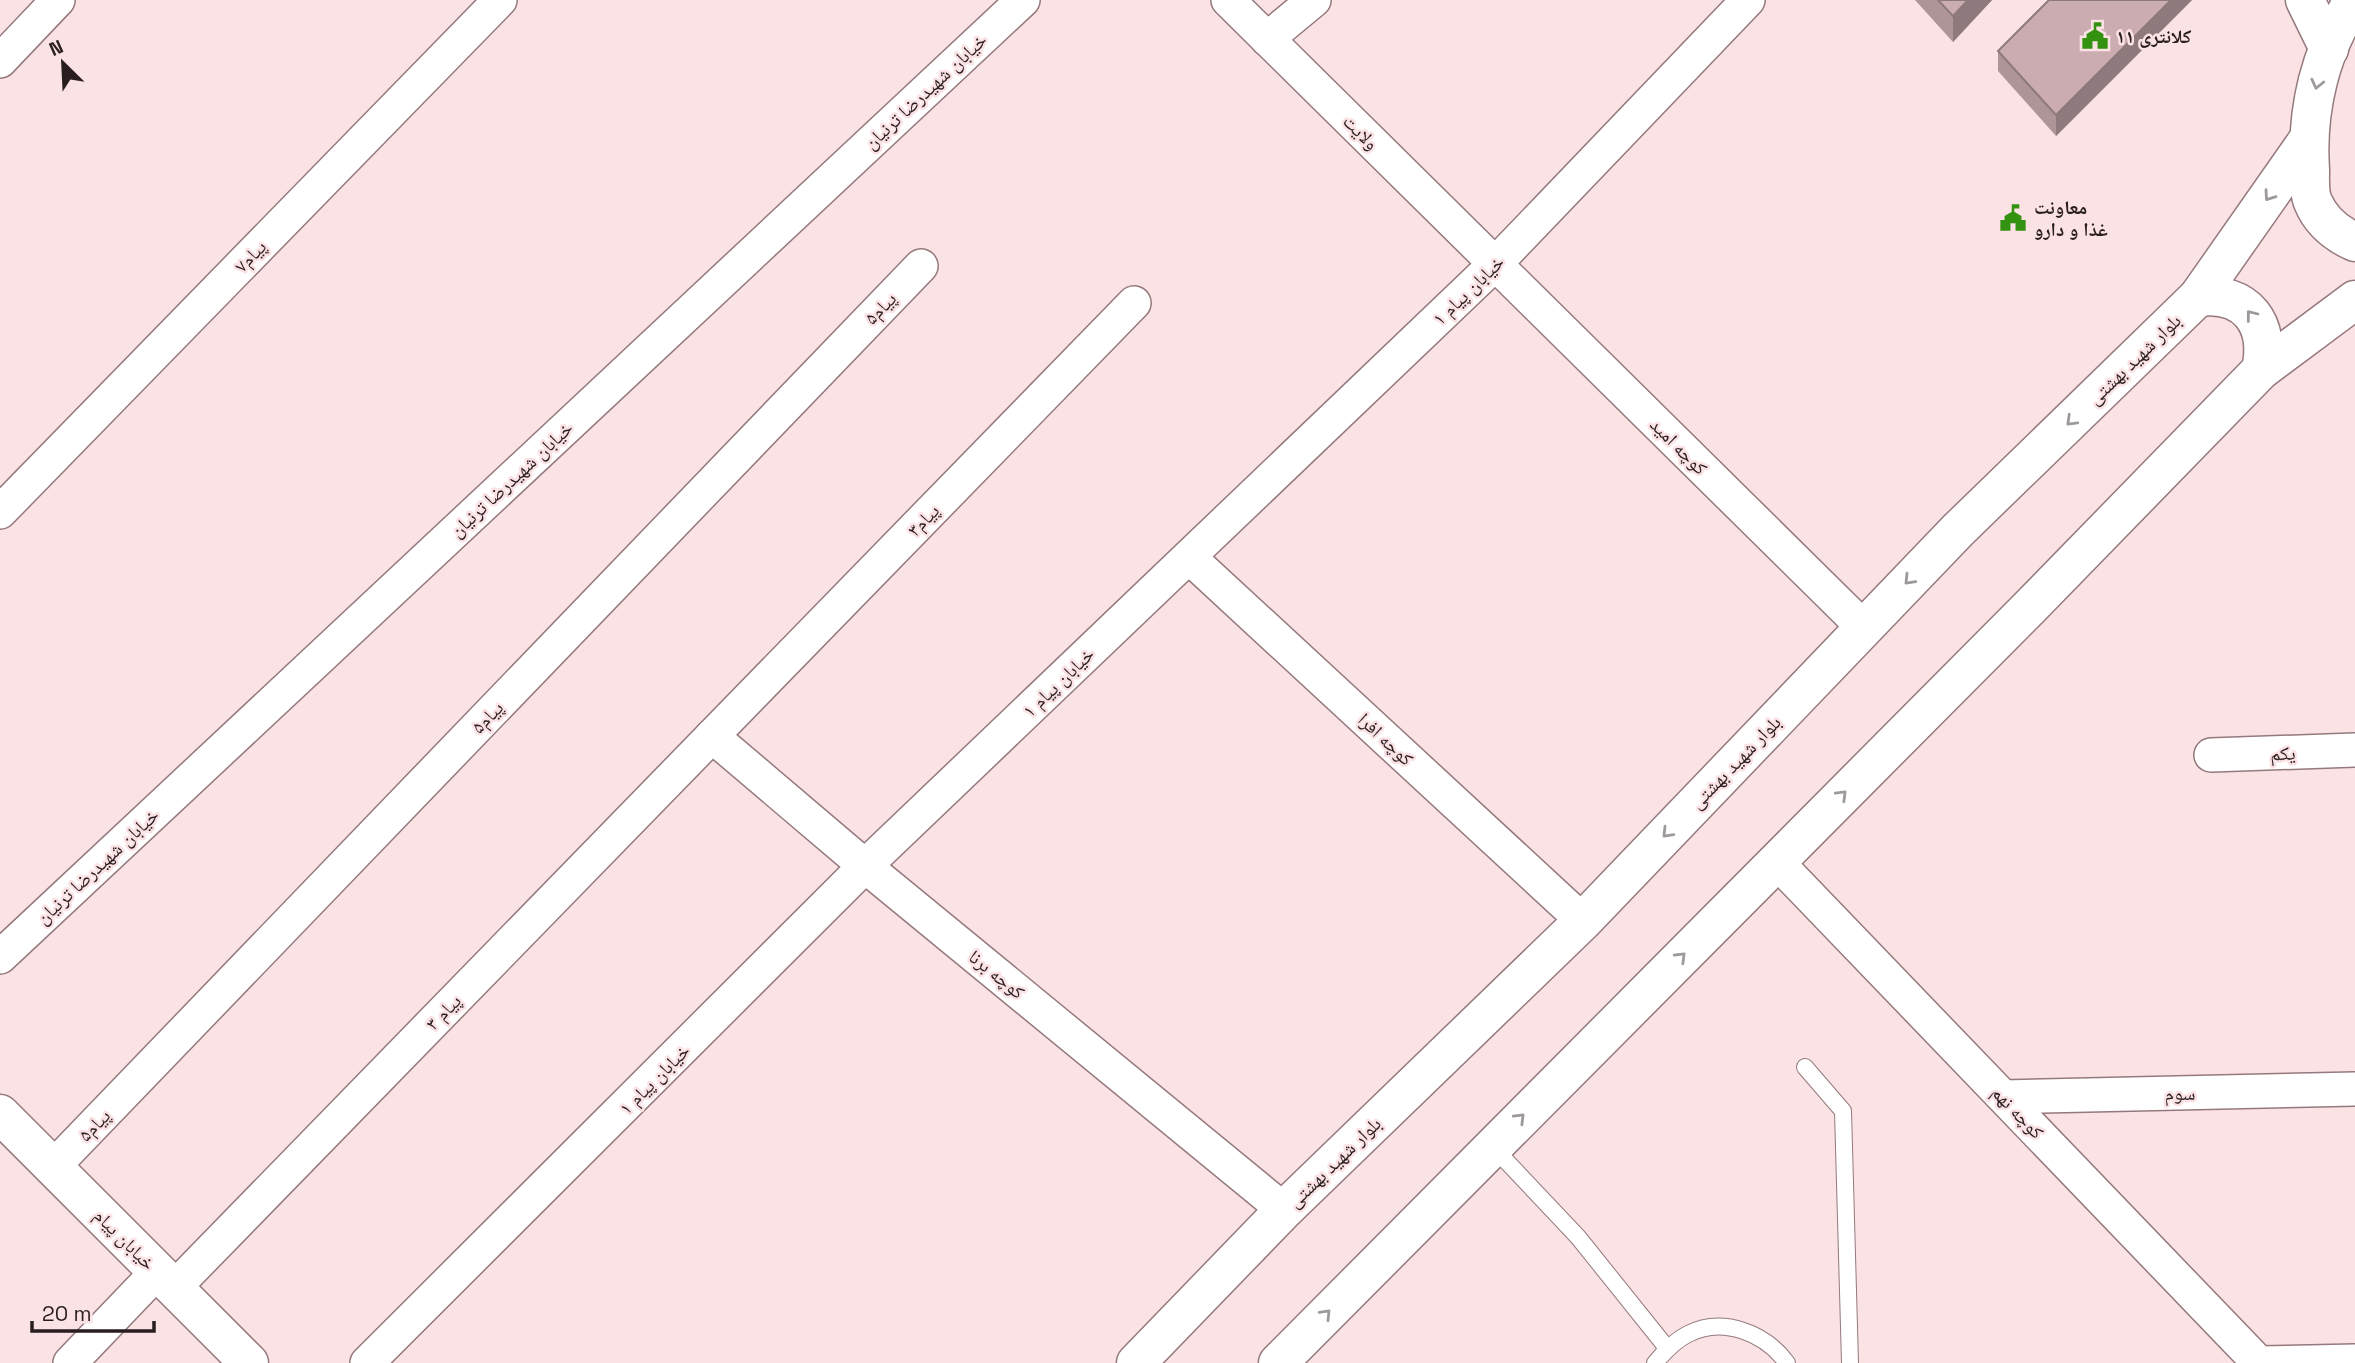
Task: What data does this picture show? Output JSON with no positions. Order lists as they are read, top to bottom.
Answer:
{
  "streets": {
    "main road": ["بلوار شهید بهشتی", "خیابان پیام"],
    "street": [
      "خیابان شهیدرضا ترنیان",
      "ولایت",
      "پیام۷",
      "خیابان پیام ۱",
      "پیام۵",
      "کوچه امید",
      "پیام۳",
      "کوچه افرا",
      "یکم",
      "کوچه برنا",
      "پیام ۳",
      "سوم",
      "کوچه نهم"
    ]
  },
  "crossings": [
    ["ولایت", "خیابان پیام ۱"],
    ["ولایت", "کوچه امید"],
    ["خیابان پیام ۱", "کوچه امید"],
    ["خیابان پیام ۱", "کوچه افرا"],
    ["خیابان پیام ۱", "کوچه برنا"],
    ["پیام۵", "خیابان پیام"],
    ["بلوار شهید بهشتی", "کوچه امید"],
    ["بلوار شهید بهشتی", "کوچه افرا"],
    ["بلوار شهید بهشتی", "کوچه برنا"],
    ["پیام۳", "کوچه برنا"],
    ["پیام۳", "پیام ۳"],
    ["کوچه برنا", "پیام ۳"],
    ["پیام ۳", "خیابان پیام"],
    ["سوم", "کوچه نهم"]
  ],
  "places": {
    "public building": ["کلانتری ۱۱", "معاونت غذا و دارو"]
  },
  "scale_bar": "20 m",
  "north": "top left"
}
